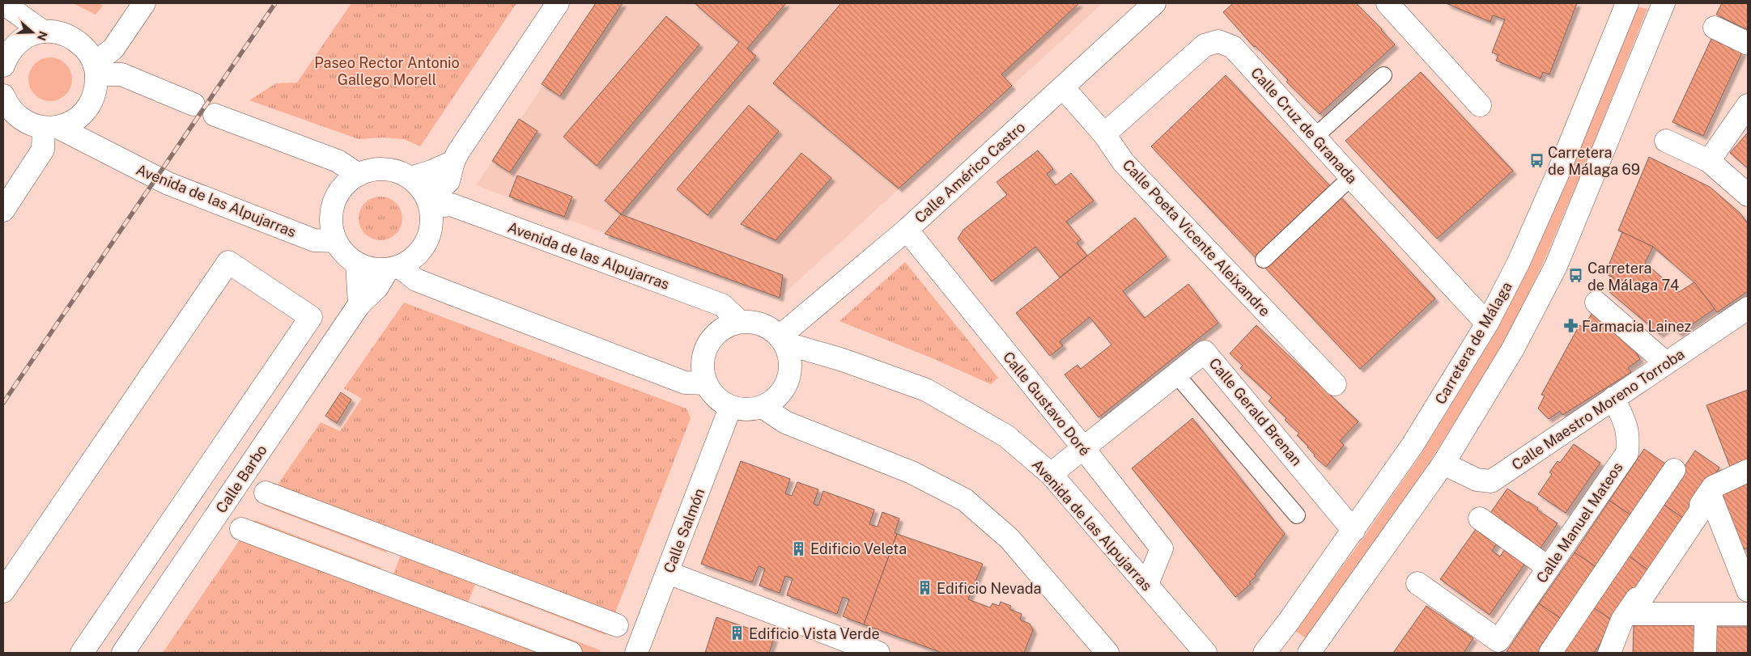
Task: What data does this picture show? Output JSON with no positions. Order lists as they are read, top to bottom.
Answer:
{
  "streets": {
    "street": [
      "Calle Cruz de Granada",
      "Calle Américo Castro",
      "Avenida de las Alpujarras",
      "Calle Poeta Vicente Aleixandre",
      "Carretera de Málaga",
      "Calle Gustavo Doré",
      "Calle Maestro Moreno Torroba",
      "Calle Gerald Brenan",
      "Calle Barbo",
      "Calle Manuel Mateos",
      "Calle Salmón"
    ]
  },
  "crossings": [
    ["Calle Cruz de Granada", "Calle Poeta Vicente Aleixandre"],
    ["Calle Cruz de Granada", "Carretera de Málaga"],
    ["Calle Américo Castro", "Avenida de las Alpujarras"],
    ["Calle Américo Castro", "Calle Poeta Vicente Aleixandre"],
    ["Calle Américo Castro", "Calle Gustavo Doré"],
    ["Calle Américo Castro", "Calle Salmón"],
    ["Avenida de las Alpujarras", "Calle Gustavo Doré"],
    ["Avenida de las Alpujarras", "Calle Gerald Brenan"],
    ["Avenida de las Alpujarras", "Calle Barbo"],
    ["Avenida de las Alpujarras", "Calle Salmón"],
    ["Carretera de Málaga", "Calle Gerald Brenan"],
    ["Calle Gustavo Doré", "Calle Gerald Brenan"],
    ["Calle Maestro Moreno Torroba", "Calle Manuel Mateos"]
  ],
  "parks": ["Paseo Rector Antonio Gallego Morell"],
  "places": {
    "bus stop": ["Carretera de Málaga 69", "Carretera de Málaga 74"],
    "pharmacy": ["Farmacia Lainez"],
    "building": ["Edificio Veleta", "Edificio Nevada", "Edificio Vista Verde"]
  },
  "north": "right"
}
